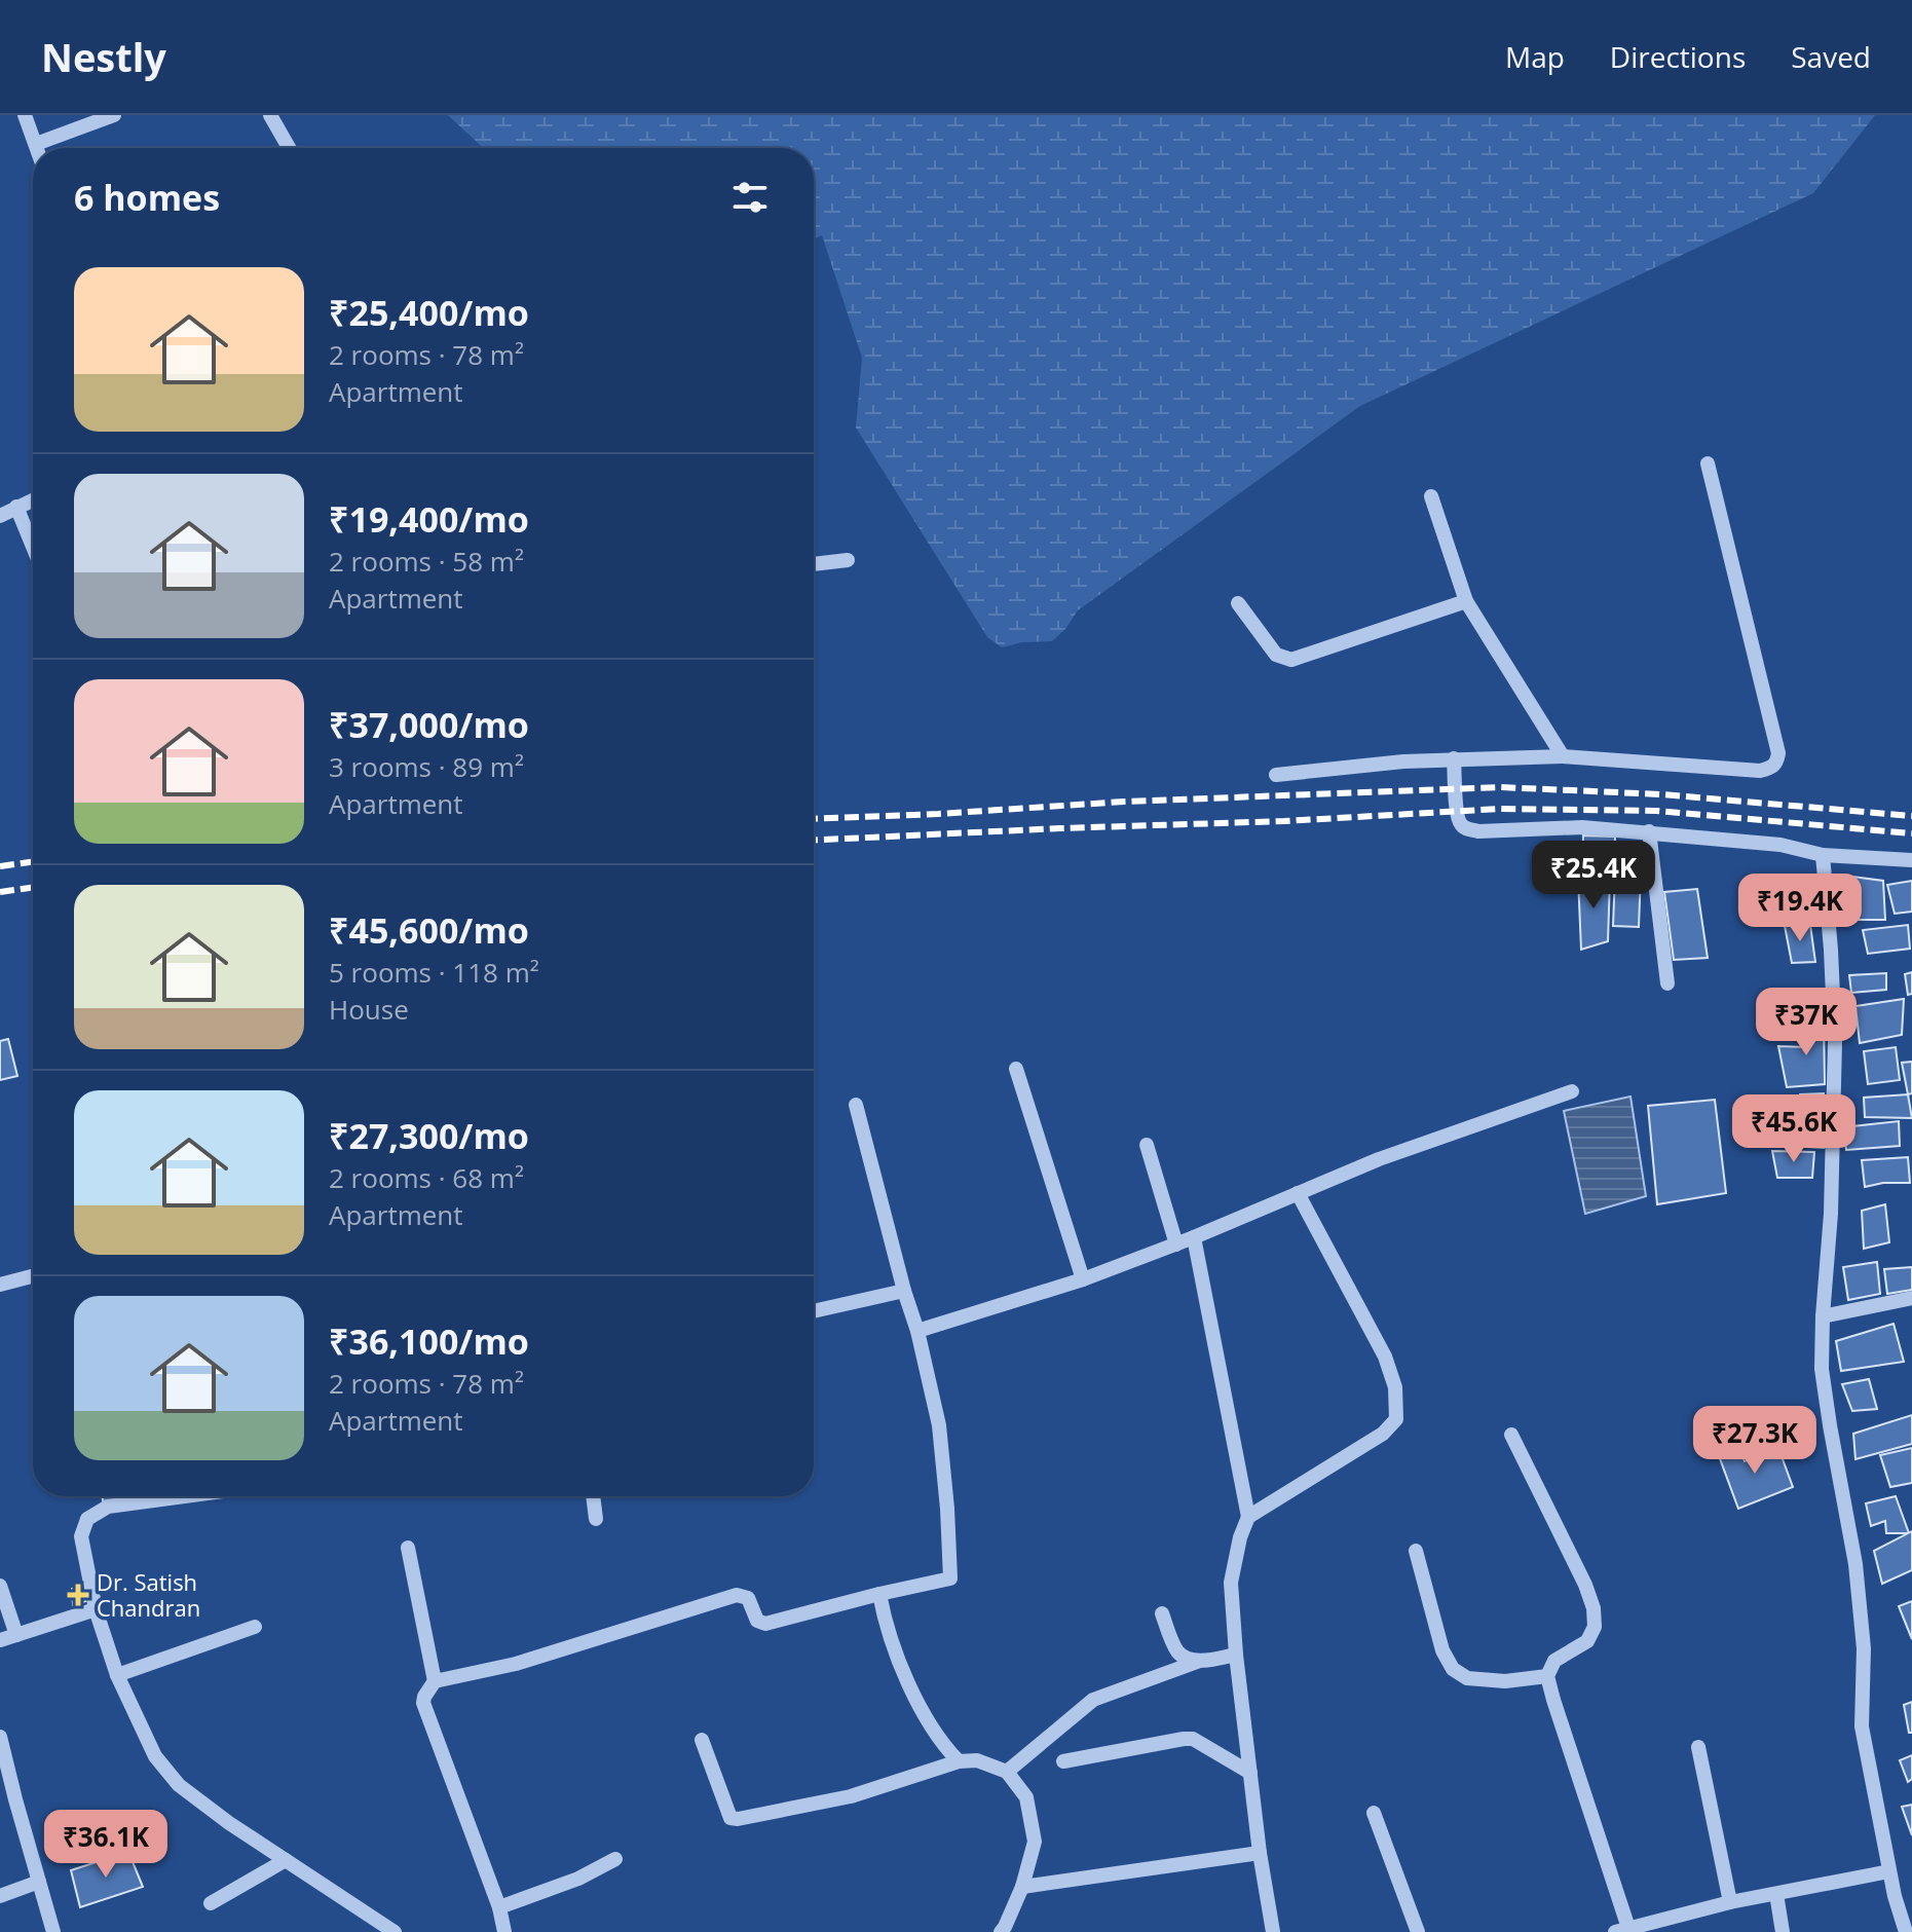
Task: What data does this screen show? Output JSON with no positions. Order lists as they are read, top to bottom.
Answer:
{
  "places": {
    "health": ["Dr. Satish Chandran"]
  },
  "page": {
    "header": "Nestly",
    "nav": ["Map", "Directions", "Saved"],
    "heading": "6 homes",
    "list": [
      {
        "name": "₹25,400/mo",
        "note": "2 rooms · 78 m² · Apartment"
      },
      {
        "name": "₹19,400/mo",
        "note": "2 rooms · 58 m² · Apartment"
      },
      {
        "name": "₹37,000/mo",
        "note": "3 rooms · 89 m² · Apartment"
      },
      {
        "name": "₹45,600/mo",
        "note": "5 rooms · 118 m² · House"
      },
      {
        "name": "₹27,300/mo",
        "note": "2 rooms · 68 m² · Apartment"
      },
      {
        "name": "₹36,100/mo",
        "note": "2 rooms · 78 m² · Apartment"
      }
    ],
    "price": [
      "₹25.4K",
      "₹19.4K",
      "₹37K",
      "₹45.6K",
      "₹27.3K",
      "₹36.1K"
    ]
  }
}
